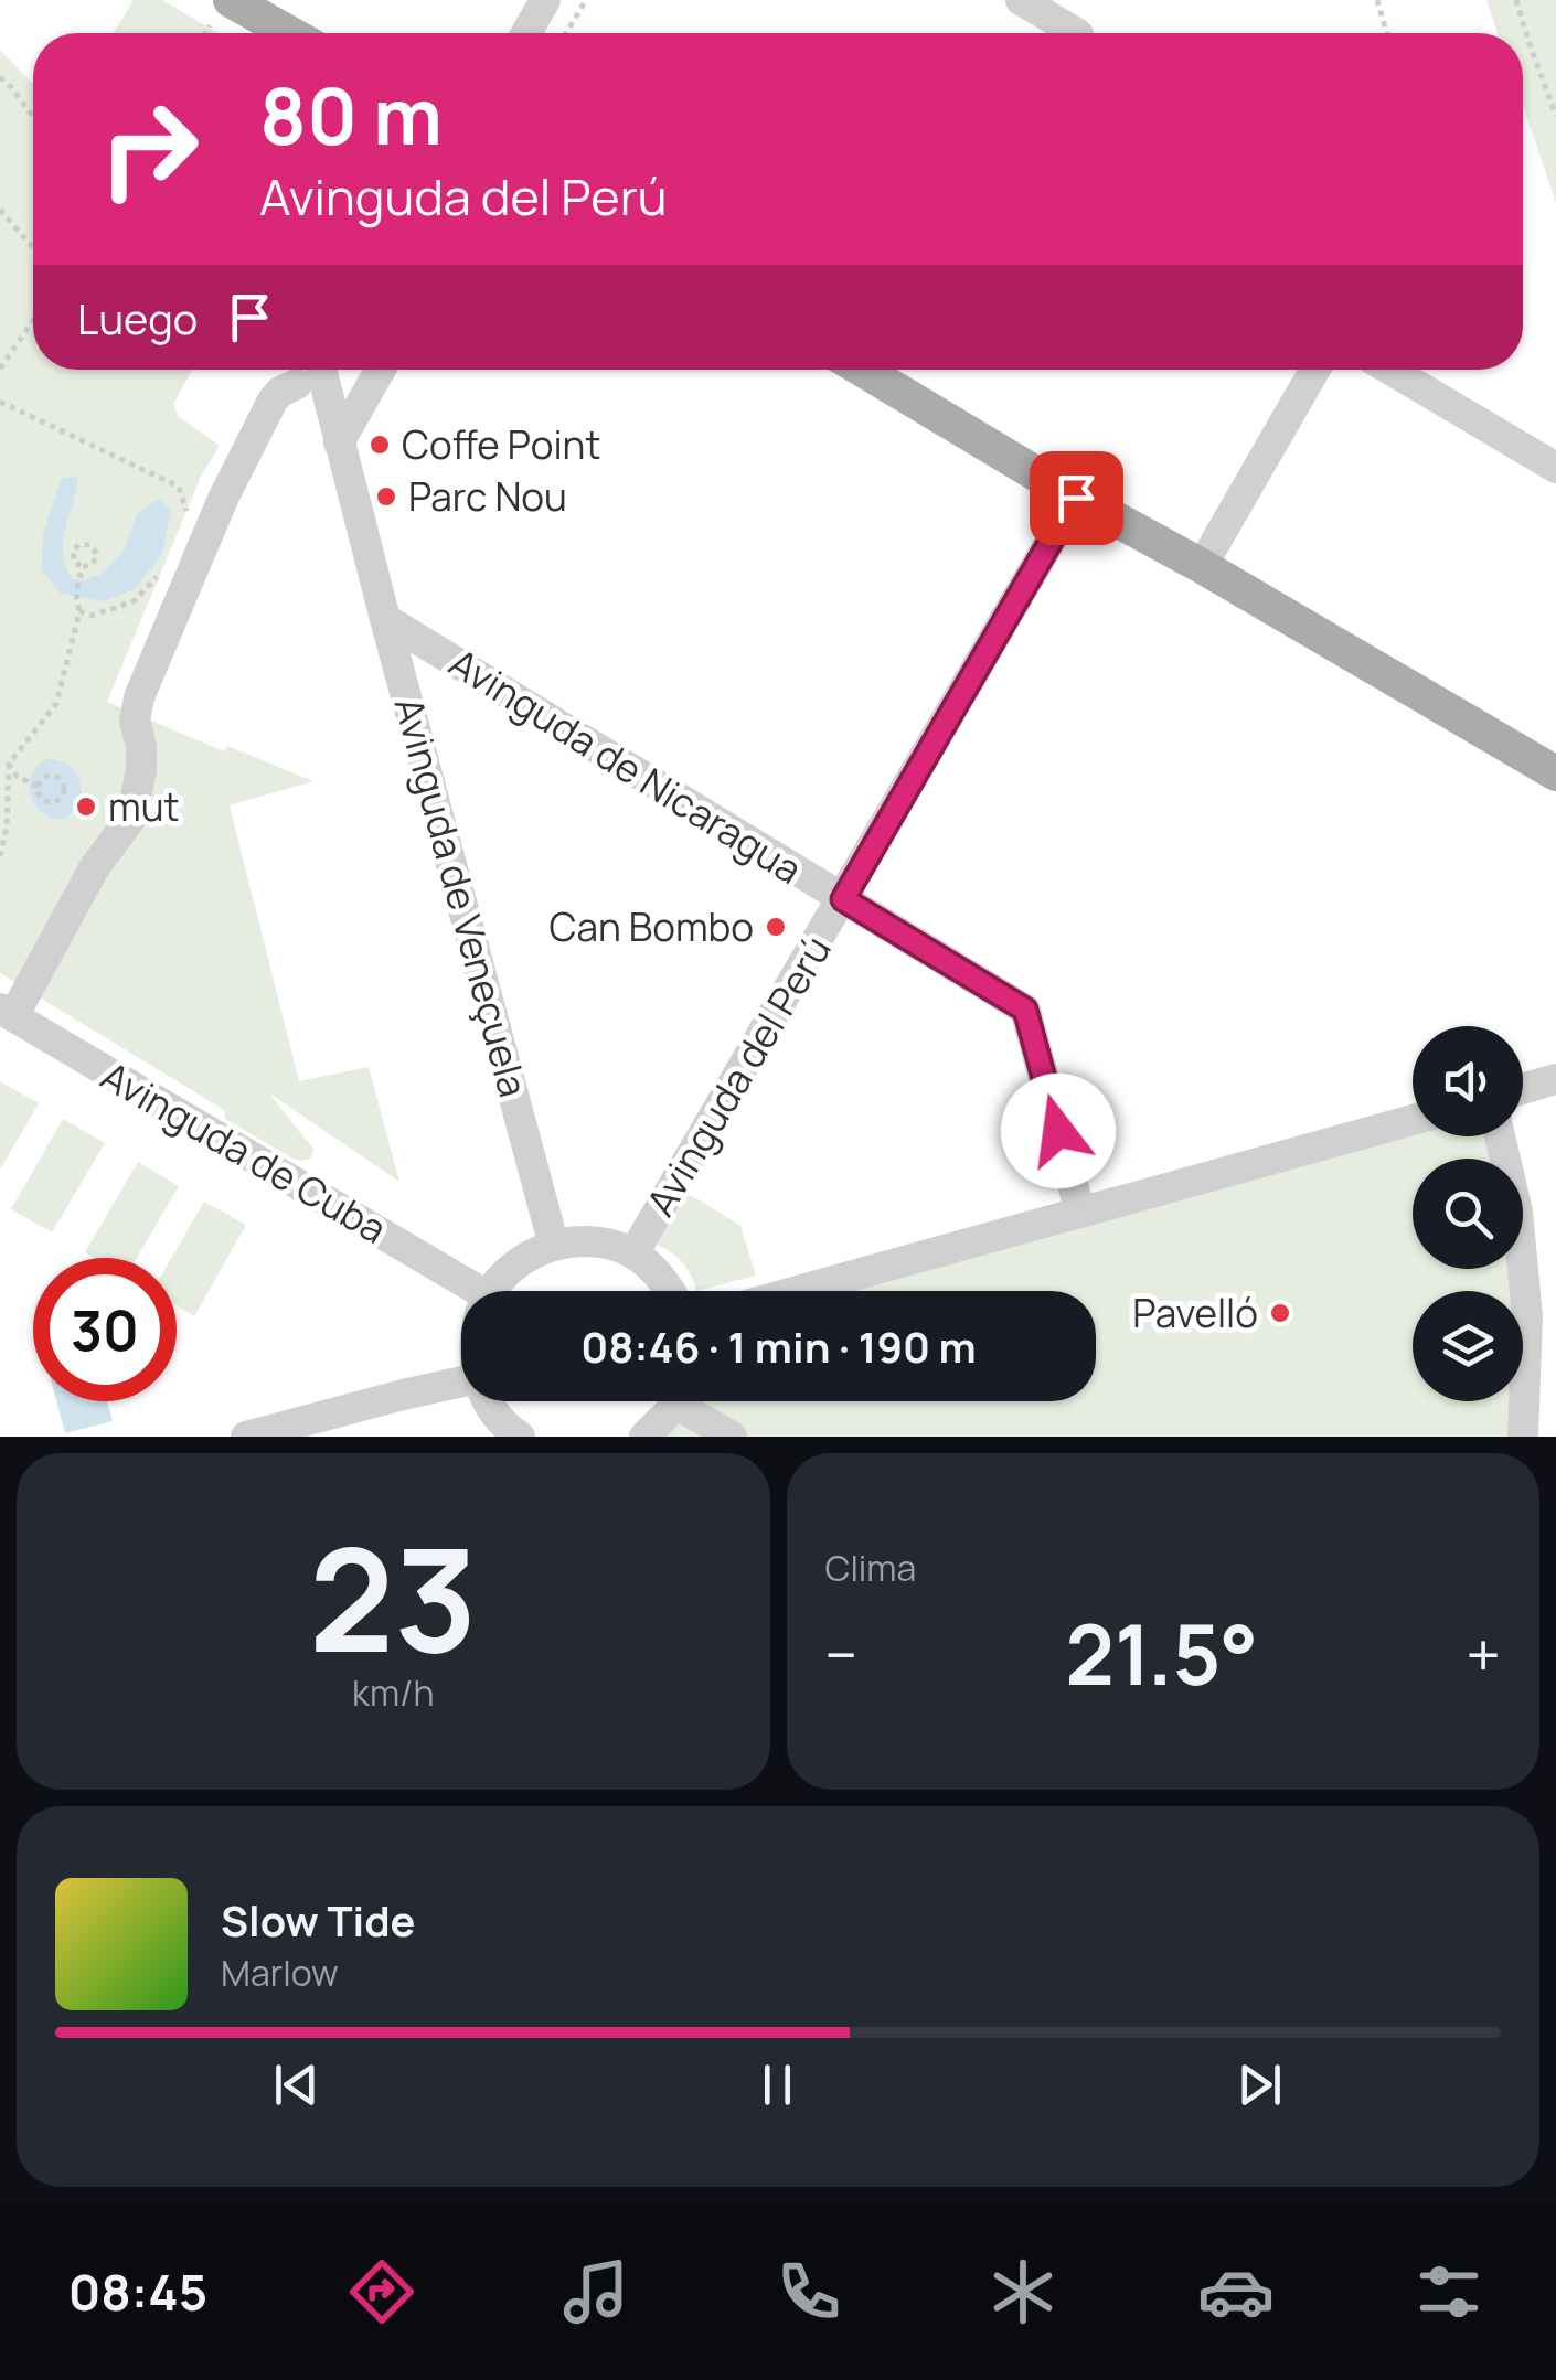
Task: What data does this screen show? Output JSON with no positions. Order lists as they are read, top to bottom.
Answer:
{
  "streets": {
    "street": [
      "Avinguda de Nicaragua",
      "Avinguda de Veneçuela",
      "Avinguda del Perú",
      "Avinguda de Cuba"
    ]
  },
  "crossings": [
    ["Avinguda de Nicaragua", "Avinguda de Veneçuela"],
    ["Avinguda de Nicaragua", "Avinguda del Perú"]
  ],
  "places": [
    "Coffe Point",
    "Parc Nou",
    "mut",
    "Can Bombo",
    "Pavelló"
  ],
  "page": {
    "turn": ["80 m", "Avinguda del Perú"],
    "then": "Luego",
    "limit": "30",
    "trip": "08:46 · 1 min · 190 m",
    "tile": [
      ["23", "km/h"],
      "Clima"
    ],
    "heat": ["−", "21.5°", "+"],
    "song": ["Slow Tide", "Marlow"],
    "tabs": "08:45"
  }
}
